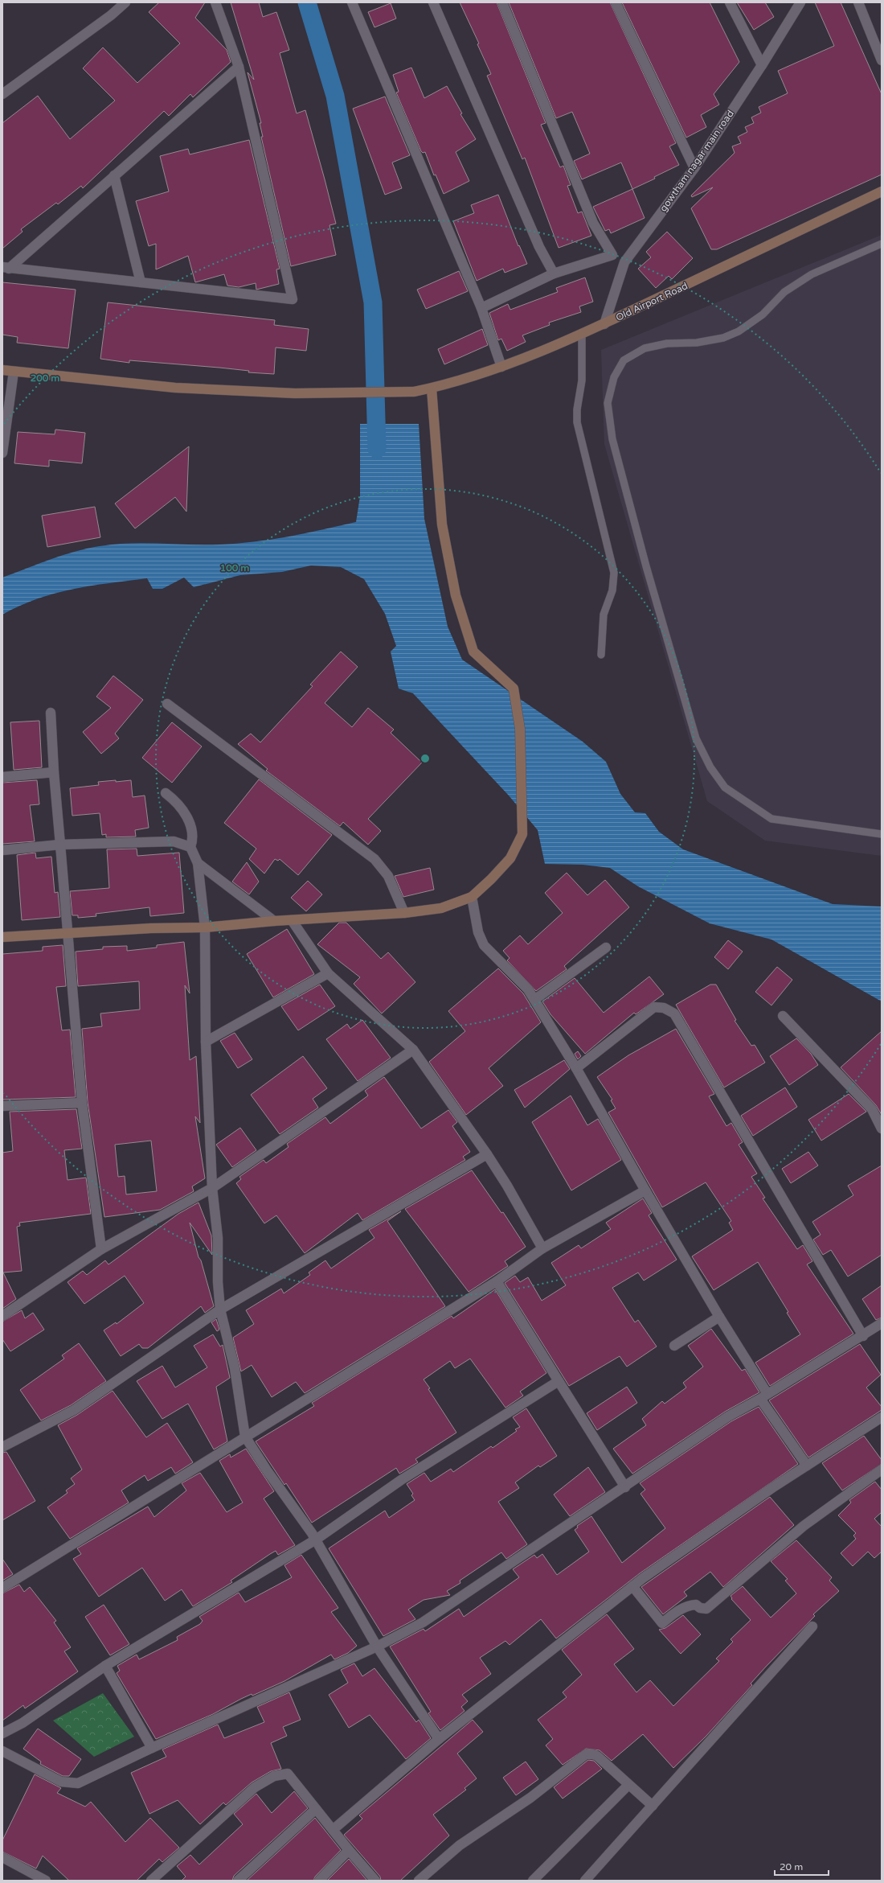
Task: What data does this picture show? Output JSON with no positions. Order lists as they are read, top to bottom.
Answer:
{
  "streets": {
    "street": ["gowtham nagar main road", "Old Airport Road"]
  },
  "crossings": [
    ["gowtham nagar main road", "Old Airport Road"]
  ],
  "scale_bar": "20 m",
  "rings": ["200 m", "100 m"]
}
